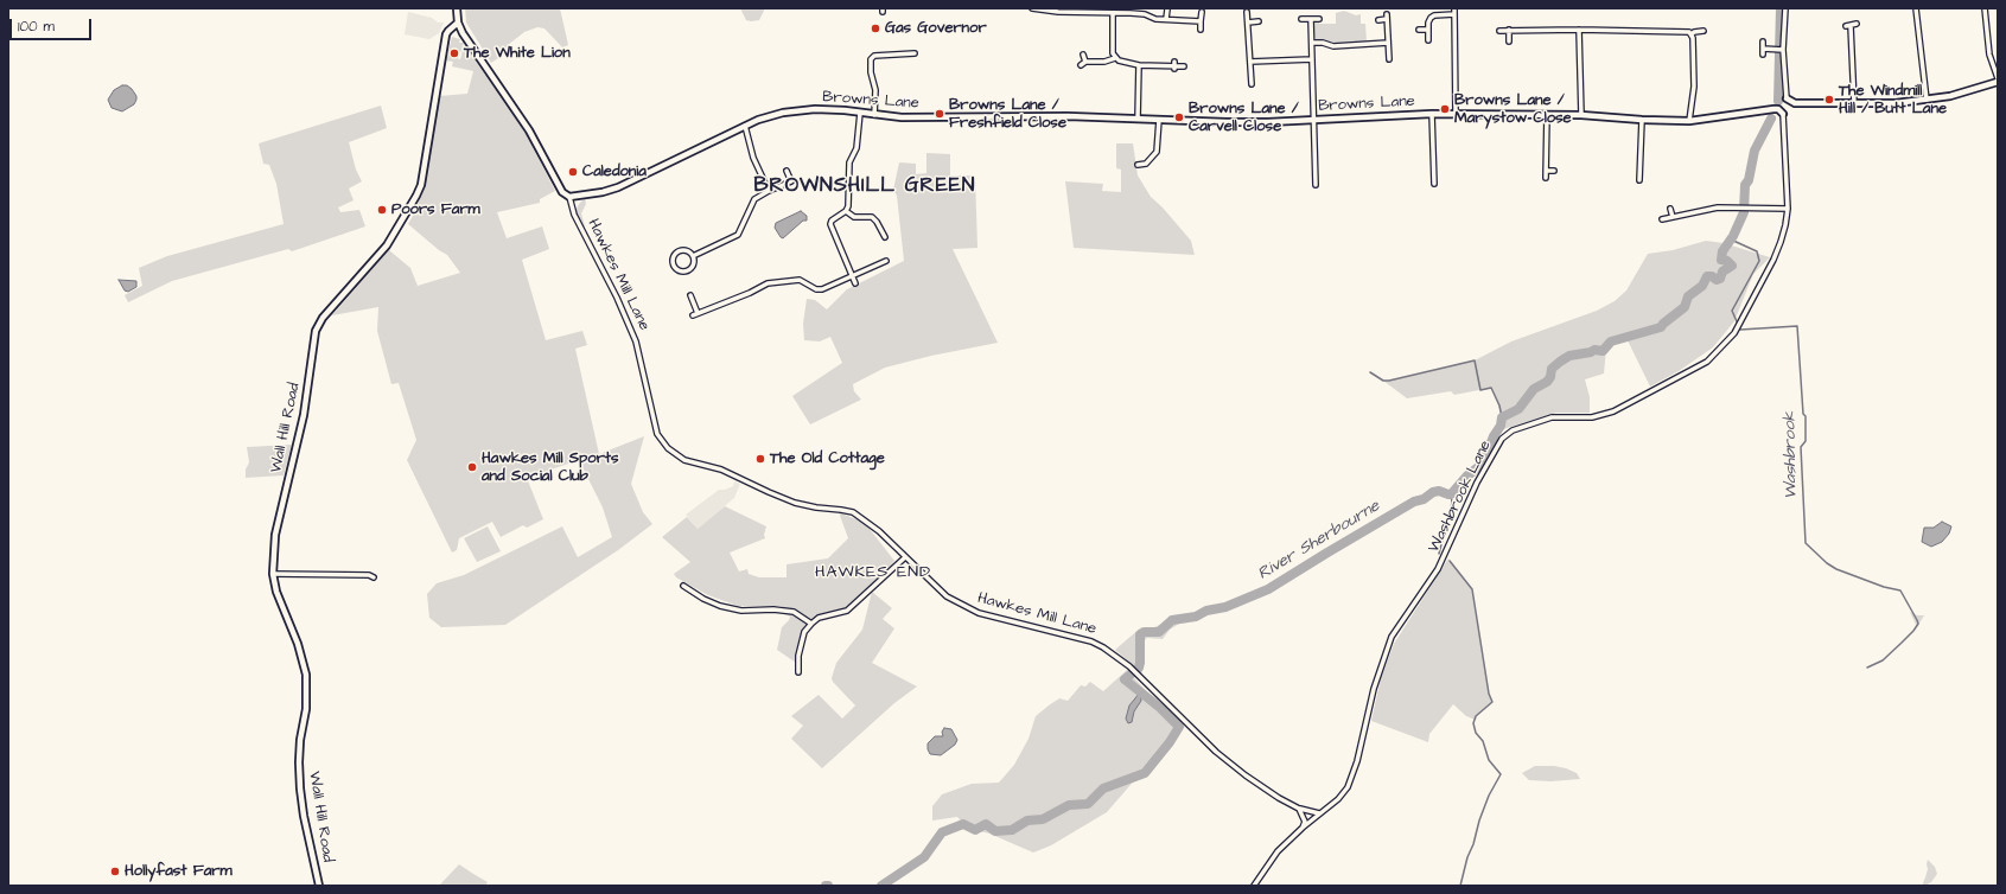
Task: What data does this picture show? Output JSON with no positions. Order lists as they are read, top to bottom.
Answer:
{
  "streets": {
    "street": [
      "Browns Lane",
      "Hawkes Mill Lane",
      "Wall Hill Road",
      "Washbrook Lane"
    ]
  },
  "crossings": [
    ["Browns Lane", "Hawkes Mill Lane"],
    ["Browns Lane", "Washbrook Lane"],
    ["Hawkes Mill Lane", "Wall Hill Road"],
    ["Hawkes Mill Lane", "Washbrook Lane"]
  ],
  "districts": ["BROWNSHILL GREEN", "HAWKES END"],
  "water": ["Washbrook", "River Sherbourne"],
  "places": [
    "Gas Governor",
    "The White Lion",
    "The Windmill Hill / Butt Lane",
    "Browns Lane / Marystow Close",
    "Browns Lane / Freshfield Close",
    "Browns Lane / Carvell Close",
    "Caledonia",
    "Poors Farm",
    "The Old Cottage",
    "Hawkes Mill Sports and Social Club",
    "Hollyfast Farm"
  ],
  "scale_bar": "100 m"
}
